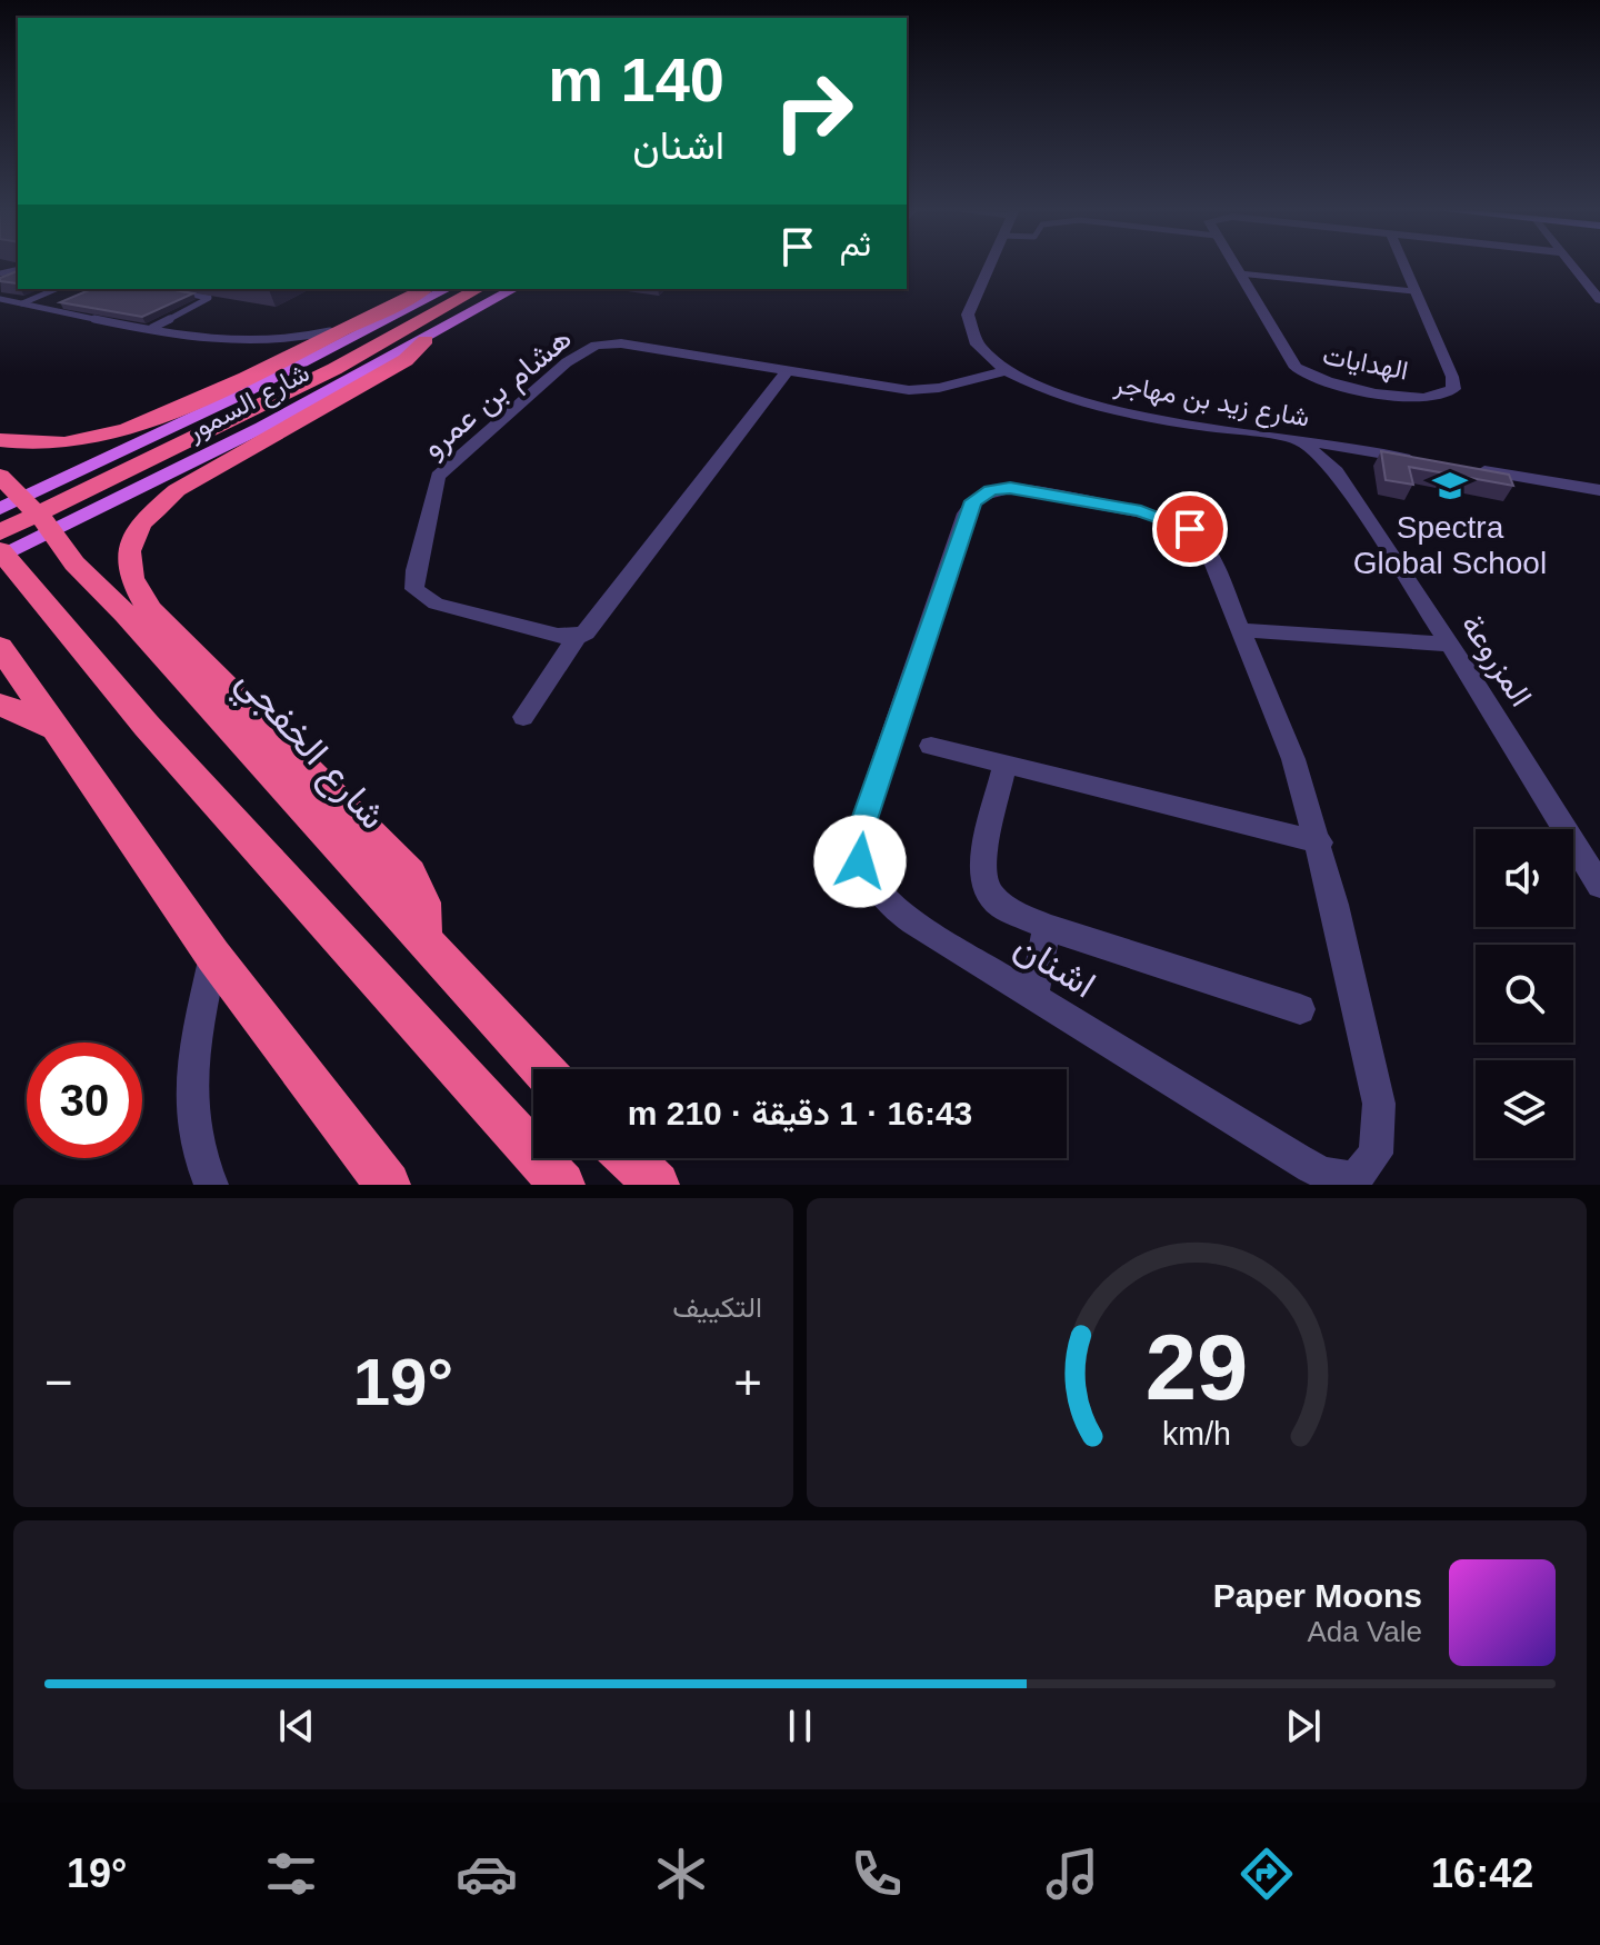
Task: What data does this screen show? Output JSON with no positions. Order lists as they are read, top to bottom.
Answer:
{
  "streets": {
    "highway": ["شارع الخفجي"],
    "main road": ["شارع السمور"],
    "street": [
      "الهدايات",
      "هشام بن عمرو",
      "شارع زيد بن مهاجر",
      "المزروعة",
      "اشنان"
    ]
  },
  "crossings": [
    ["هشام بن عمرو", "شارع زيد بن مهاجر"],
    ["شارع زيد بن مهاجر", "المزروعة"],
    ["شارع السمور", "شارع الخفجي"]
  ],
  "places": {
    "school or university": ["Spectra Global School"]
  },
  "page": {
    "turn": ["140 m", "اشنان"],
    "then": "ثم",
    "limit": "30",
    "trip": "16:43 · 1 دقيقة · 210 m",
    "tile": "التكييف",
    "heat": ["−", "19°", "+"],
    "song": ["Paper Moons", "Ada Vale"],
    "tabs": ["16:42", "19°"],
    "gauge": ["29", "km/h"]
  }
}
